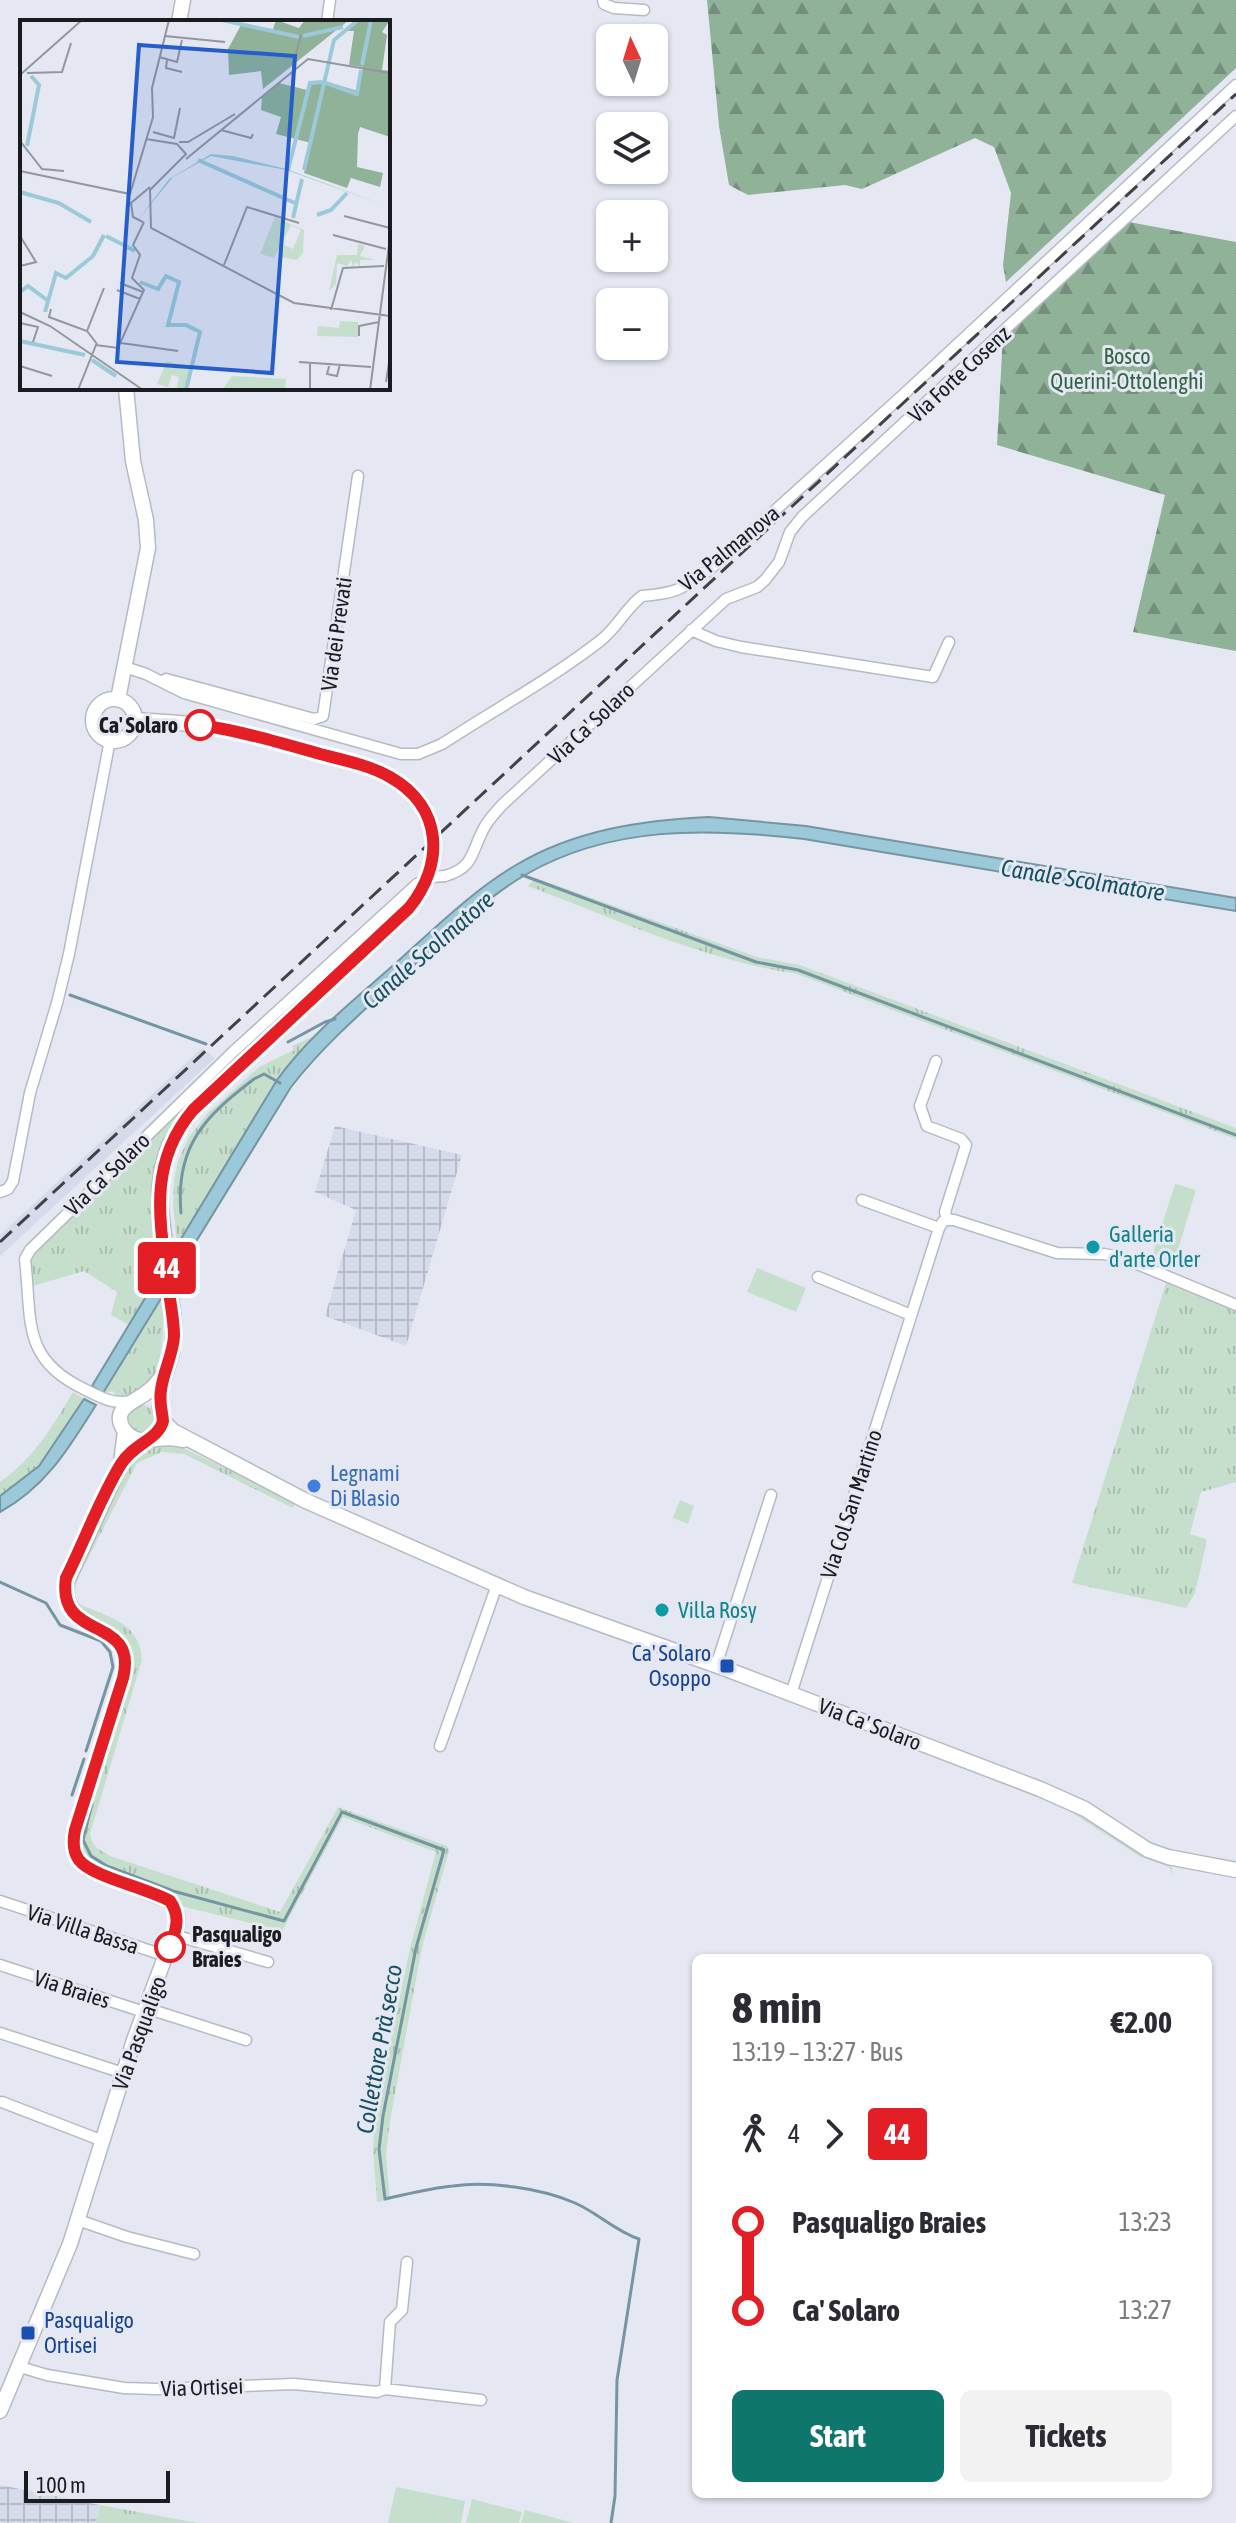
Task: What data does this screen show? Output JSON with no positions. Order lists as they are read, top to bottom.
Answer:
{
  "streets": {
    "street": [
      "Via Forte Cosenz",
      "Via Palmanova",
      "Via dei Prevati",
      "Via Ca' Solaro",
      "Via Col San Martino",
      "Via Villa Bassa",
      "Via Braies",
      "Via Pasqualigo",
      "Via Ortisei"
    ]
  },
  "crossings": [
    ["Via Forte Cosenz", "Via Ca' Solaro"],
    ["Via Palmanova", "Via dei Prevati"],
    ["Via Ca' Solaro", "Via Col San Martino"],
    ["Via Villa Bassa", "Via Pasqualigo"],
    ["Via Braies", "Via Pasqualigo"],
    ["Via Pasqualigo", "Via Ortisei"]
  ],
  "water": ["Canale Scolmatore", "Collettore Prà secco"],
  "parks": ["Bosco Querini-Ottolenghi"],
  "places": {
    "other": [
      "Ca' Solaro",
      "Galleria d'arte Orler",
      "Legnami Di Blasio",
      "Villa Rosy",
      "Pasqualigo Braies"
    ],
    "transit": ["Ca' Solaro Osoppo", "Pasqualigo Ortisei"]
  },
  "lines": ["bus line 44"],
  "scale_bar": "100 m",
  "north": "top",
  "page": {
    "on_map": "44",
    "map_buttons": ["+", "−"],
    "heading": ["8 min", "13:19 – 13:27 · Bus", "€2.00"],
    "legs": ["4", "44"],
    "list": [
      {
        "name": "Pasqualigo Braies",
        "value": "13:23"
      },
      {
        "name": "Ca' Solaro",
        "value": "13:27"
      }
    ],
    "buttons": ["Start", "Tickets"],
    "scale": "100 m"
  }
}
